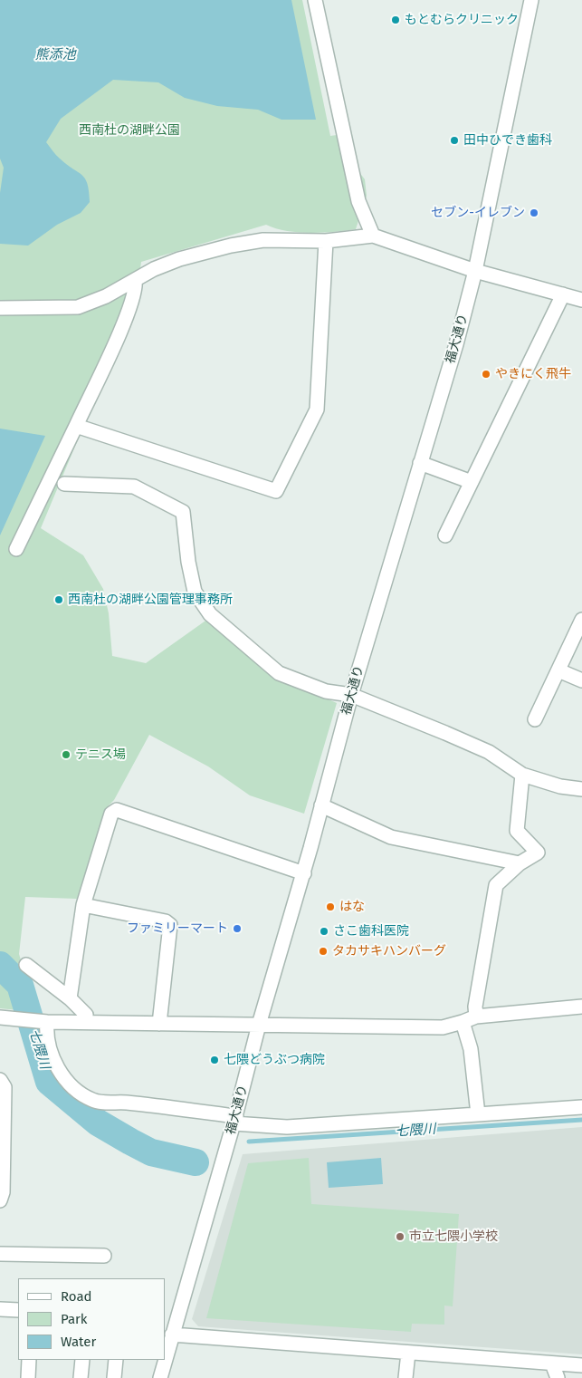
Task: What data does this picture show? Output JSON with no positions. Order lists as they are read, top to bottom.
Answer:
{
  "streets": {
    "street": ["福大通り"]
  },
  "water": ["熊添池", "七隈川"],
  "parks": ["西南杜の湖畔公園"],
  "places": [
    "もとむらクリニック",
    "田中ひでき歯科",
    "セブン-イレブン",
    "やきにく飛牛",
    "西南杜の湖畔公園管理事務所",
    "テニス場",
    "はな",
    "ファミリーマート",
    "さこ歯科医院",
    "タカサキハンバーグ",
    "七隈どうぶつ病院",
    "市立七隈小学校"
  ],
  "legend": ["Road", "Park", "Water"]
}
